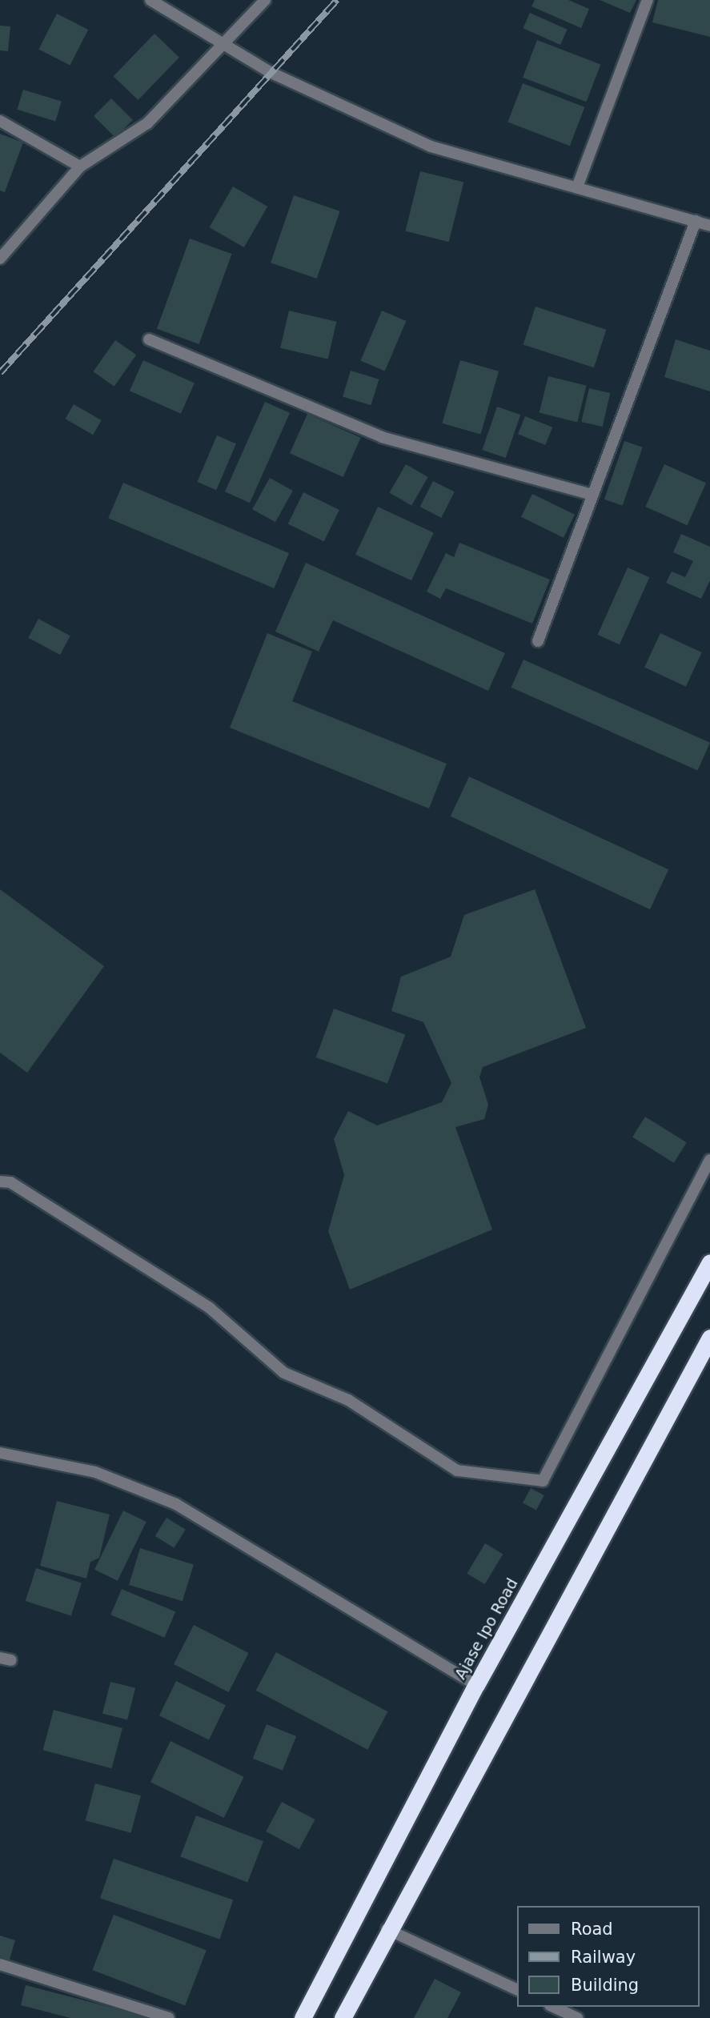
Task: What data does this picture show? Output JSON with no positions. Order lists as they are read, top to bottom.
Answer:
{
  "streets": {
    "highway": ["Ajase Ipo Road"]
  },
  "legend": ["Road", "Railway", "Building"]
}
